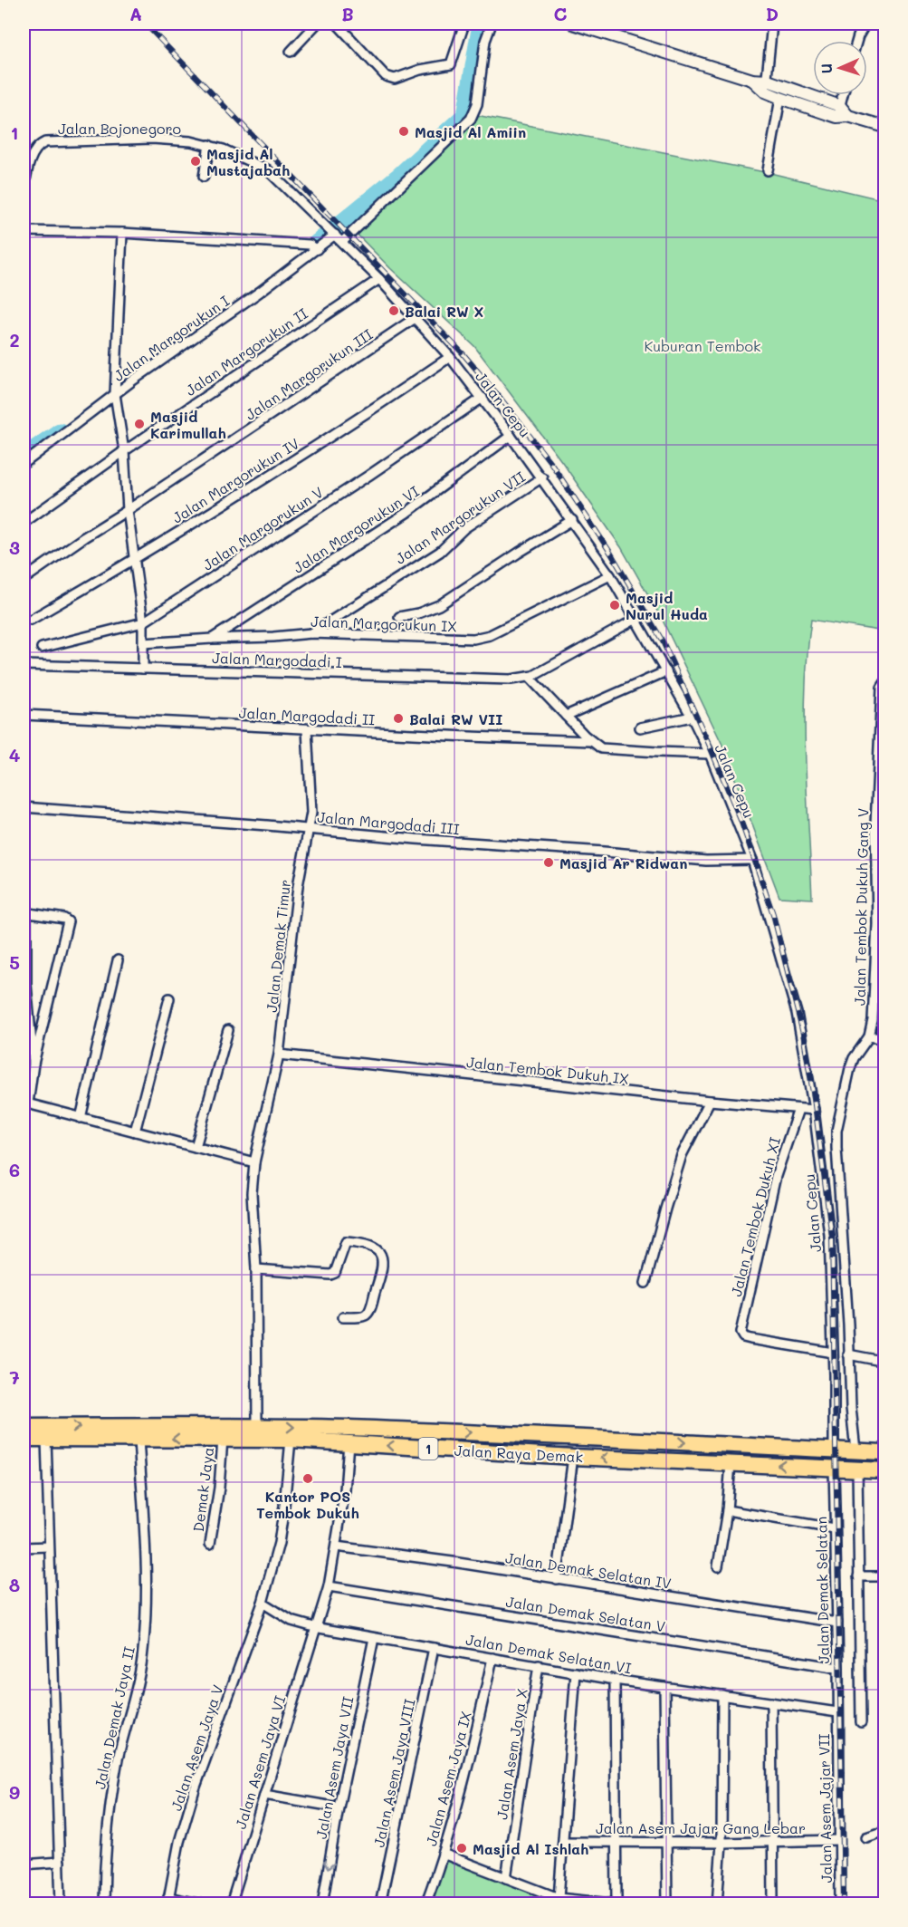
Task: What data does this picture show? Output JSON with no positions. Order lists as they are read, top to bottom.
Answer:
{
  "streets": {
    "highway": ["1", "Jalan Raya Demak"],
    "street": [
      "Jalan Bojonegoro",
      "Jalan Margorukun I",
      "Jalan Margorukun II",
      "Jalan Margorukun III",
      "Jalan Cepu",
      "Jalan Margorukun IV",
      "Jalan Margorukun VII",
      "Jalan Margorukun V",
      "Jalan Margorukun VI",
      "Jalan Margorukun IX",
      "Jalan Margodadi I",
      "Jalan Margodadi II",
      "Jalan Margodadi III",
      "Jalan Tembok Dukuh Gang V",
      "Jalan Demak Timur",
      "Jalan Tembok Dukuh IX",
      "Jalan Tembok Dukuh XI",
      "Demak Jaya",
      "Jalan Demak Selatan IV",
      "Jalan Demak Selatan",
      "Jalan Demak Selatan V",
      "Jalan Demak Selatan VI",
      "Jalan Demak Jaya II",
      "Jalan Asem Jaya V",
      "Jalan Asem Jaya X",
      "Jalan Asem Jaya VI",
      "Jalan Asem Jaya VII",
      "Jalan Asem Jaya VIII",
      "Jalan Asem Jaya IX",
      "Jalan Asem Jajar VII",
      "Jalan Asem Jajar Gang Lebar"
    ]
  },
  "crossings": [
    ["Jalan Bojonegoro", "Jalan Margorukun I"],
    ["Jalan Bojonegoro", "Jalan Cepu"],
    ["Jalan Margorukun I", "Jalan Cepu"],
    ["Jalan Margorukun II", "Jalan Cepu"],
    ["Jalan Margorukun III", "Jalan Cepu"],
    ["Jalan Cepu", "Jalan Margorukun IV"],
    ["Jalan Cepu", "Jalan Margorukun VII"],
    ["Jalan Cepu", "Jalan Margorukun V"],
    ["Jalan Cepu", "Jalan Margorukun VI"],
    ["Jalan Cepu", "Jalan Margorukun IX"],
    ["Jalan Cepu", "Jalan Margodadi III"],
    ["Jalan Cepu", "Jalan Tembok Dukuh IX"],
    ["Jalan Cepu", "Jalan Tembok Dukuh XI"],
    ["Jalan Cepu", "Jalan Raya Demak"],
    ["Jalan Margorukun VII", "Jalan Margorukun IX"],
    ["Jalan Margorukun VI", "Jalan Margorukun IX"],
    ["Jalan Margodadi II", "Jalan Demak Timur"],
    ["Jalan Margodadi III", "Jalan Demak Timur"],
    ["Jalan Tembok Dukuh Gang V", "Jalan Raya Demak"],
    ["Jalan Demak Timur", "Jalan Tembok Dukuh IX"],
    ["Jalan Demak Timur", "Jalan Raya Demak"],
    ["Jalan Tembok Dukuh IX", "Jalan Tembok Dukuh XI"],
    ["Jalan Raya Demak", "Demak Jaya"],
    ["Jalan Raya Demak", "Jalan Demak Selatan"],
    ["Jalan Raya Demak", "Jalan Demak Jaya II"],
    ["Jalan Raya Demak", "Jalan Asem Jaya V"],
    ["Jalan Raya Demak", "Jalan Asem Jaya VI"],
    ["Jalan Demak Selatan IV", "Jalan Demak Selatan"],
    ["Jalan Demak Selatan IV", "Jalan Asem Jaya VI"],
    ["Jalan Demak Selatan", "Jalan Demak Selatan V"],
    ["Jalan Demak Selatan", "Jalan Demak Selatan VI"],
    ["Jalan Demak Selatan", "Jalan Asem Jajar VII"],
    ["Jalan Demak Selatan V", "Jalan Asem Jaya VI"],
    ["Jalan Demak Selatan VI", "Jalan Asem Jaya V"],
    ["Jalan Demak Selatan VI", "Jalan Asem Jaya X"],
    ["Jalan Demak Selatan VI", "Jalan Asem Jaya VI"],
    ["Jalan Demak Selatan VI", "Jalan Asem Jaya VII"],
    ["Jalan Demak Selatan VI", "Jalan Asem Jaya VIII"],
    ["Jalan Demak Selatan VI", "Jalan Asem Jaya IX"],
    ["Jalan Demak Selatan VI", "Jalan Asem Jajar VII"],
    ["Jalan Asem Jajar VII", "Jalan Asem Jajar Gang Lebar"]
  ],
  "one_way": ["Jalan Asem Jaya VII"],
  "parks": ["Kuburan Tembok"],
  "places": [
    "Masjid Al Amiin",
    "Masjid Al Mustajabah",
    "Balai RW X",
    "Masjid Karimullah",
    "Masjid Nurul Huda",
    "Balai RW VII",
    "Masjid Ar Ridwan",
    "Kantor POS Tembok Dukuh",
    "Masjid Al Ishlah"
  ],
  "north": "left",
  "grid": {
    "columns": [
      "A",
      "B",
      "C",
      "D"
    ],
    "rows": [
      "1",
      "2",
      "3",
      "4",
      "5",
      "6",
      "7",
      "8",
      "9"
    ]
  }
}
